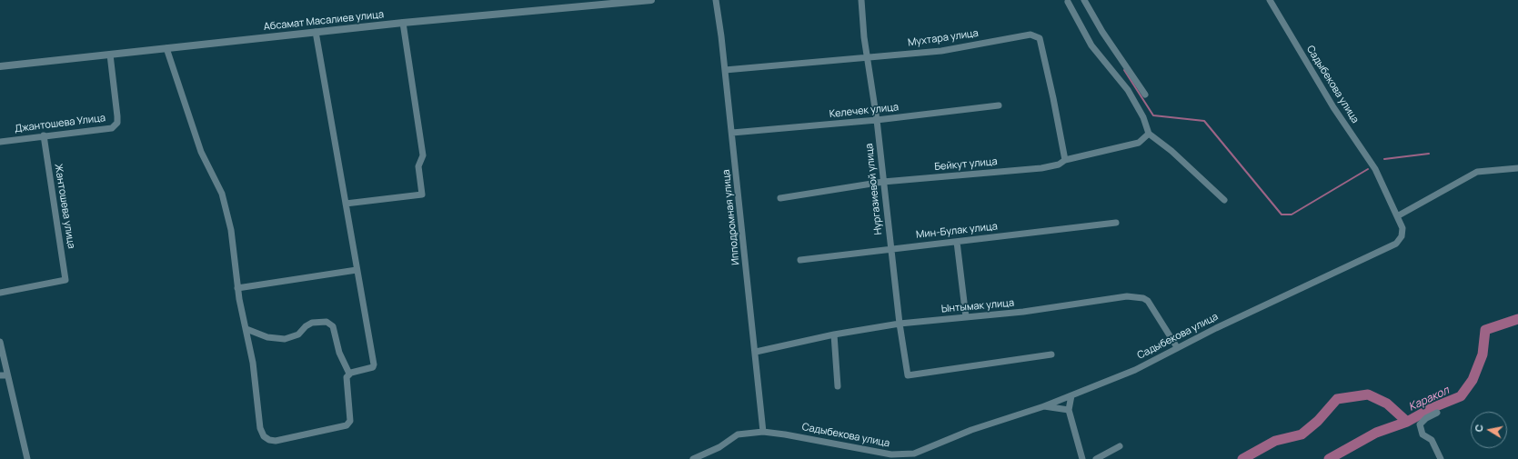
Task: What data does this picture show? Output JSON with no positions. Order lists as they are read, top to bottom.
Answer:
{
  "streets": {
    "street": [
      "Абсамат Масалиев улица",
      "Мухтара улица",
      "Садыбекова улица",
      "Келечек улица",
      "Джантошева Улица",
      "Бейкут улица",
      "Нургазиевой улица",
      "Жантошева улица",
      "Ипподромная улица",
      "Мин-Булак улица",
      "Ынтымак улица"
    ]
  },
  "crossings": [
    ["Абсамат Масалиев улица", "Джантошева Улица"],
    ["Мухтара улица", "Бейкут улица"],
    ["Мухтара улица", "Нургазиевой улица"],
    ["Мухтара улица", "Ипподромная улица"],
    ["Садыбекова улица", "Ипподромная улица"],
    ["Садыбекова улица", "Ынтымак улица"],
    ["Келечек улица", "Нургазиевой улица"],
    ["Келечек улица", "Ипподромная улица"],
    ["Джантошева Улица", "Жантошева улица"],
    ["Бейкут улица", "Нургазиевой улица"],
    ["Нургазиевой улица", "Мин-Булак улица"],
    ["Нургазиевой улица", "Ынтымак улица"],
    ["Ипподромная улица", "Ынтымак улица"]
  ],
  "water": ["Каракол"],
  "north": "left"
}
